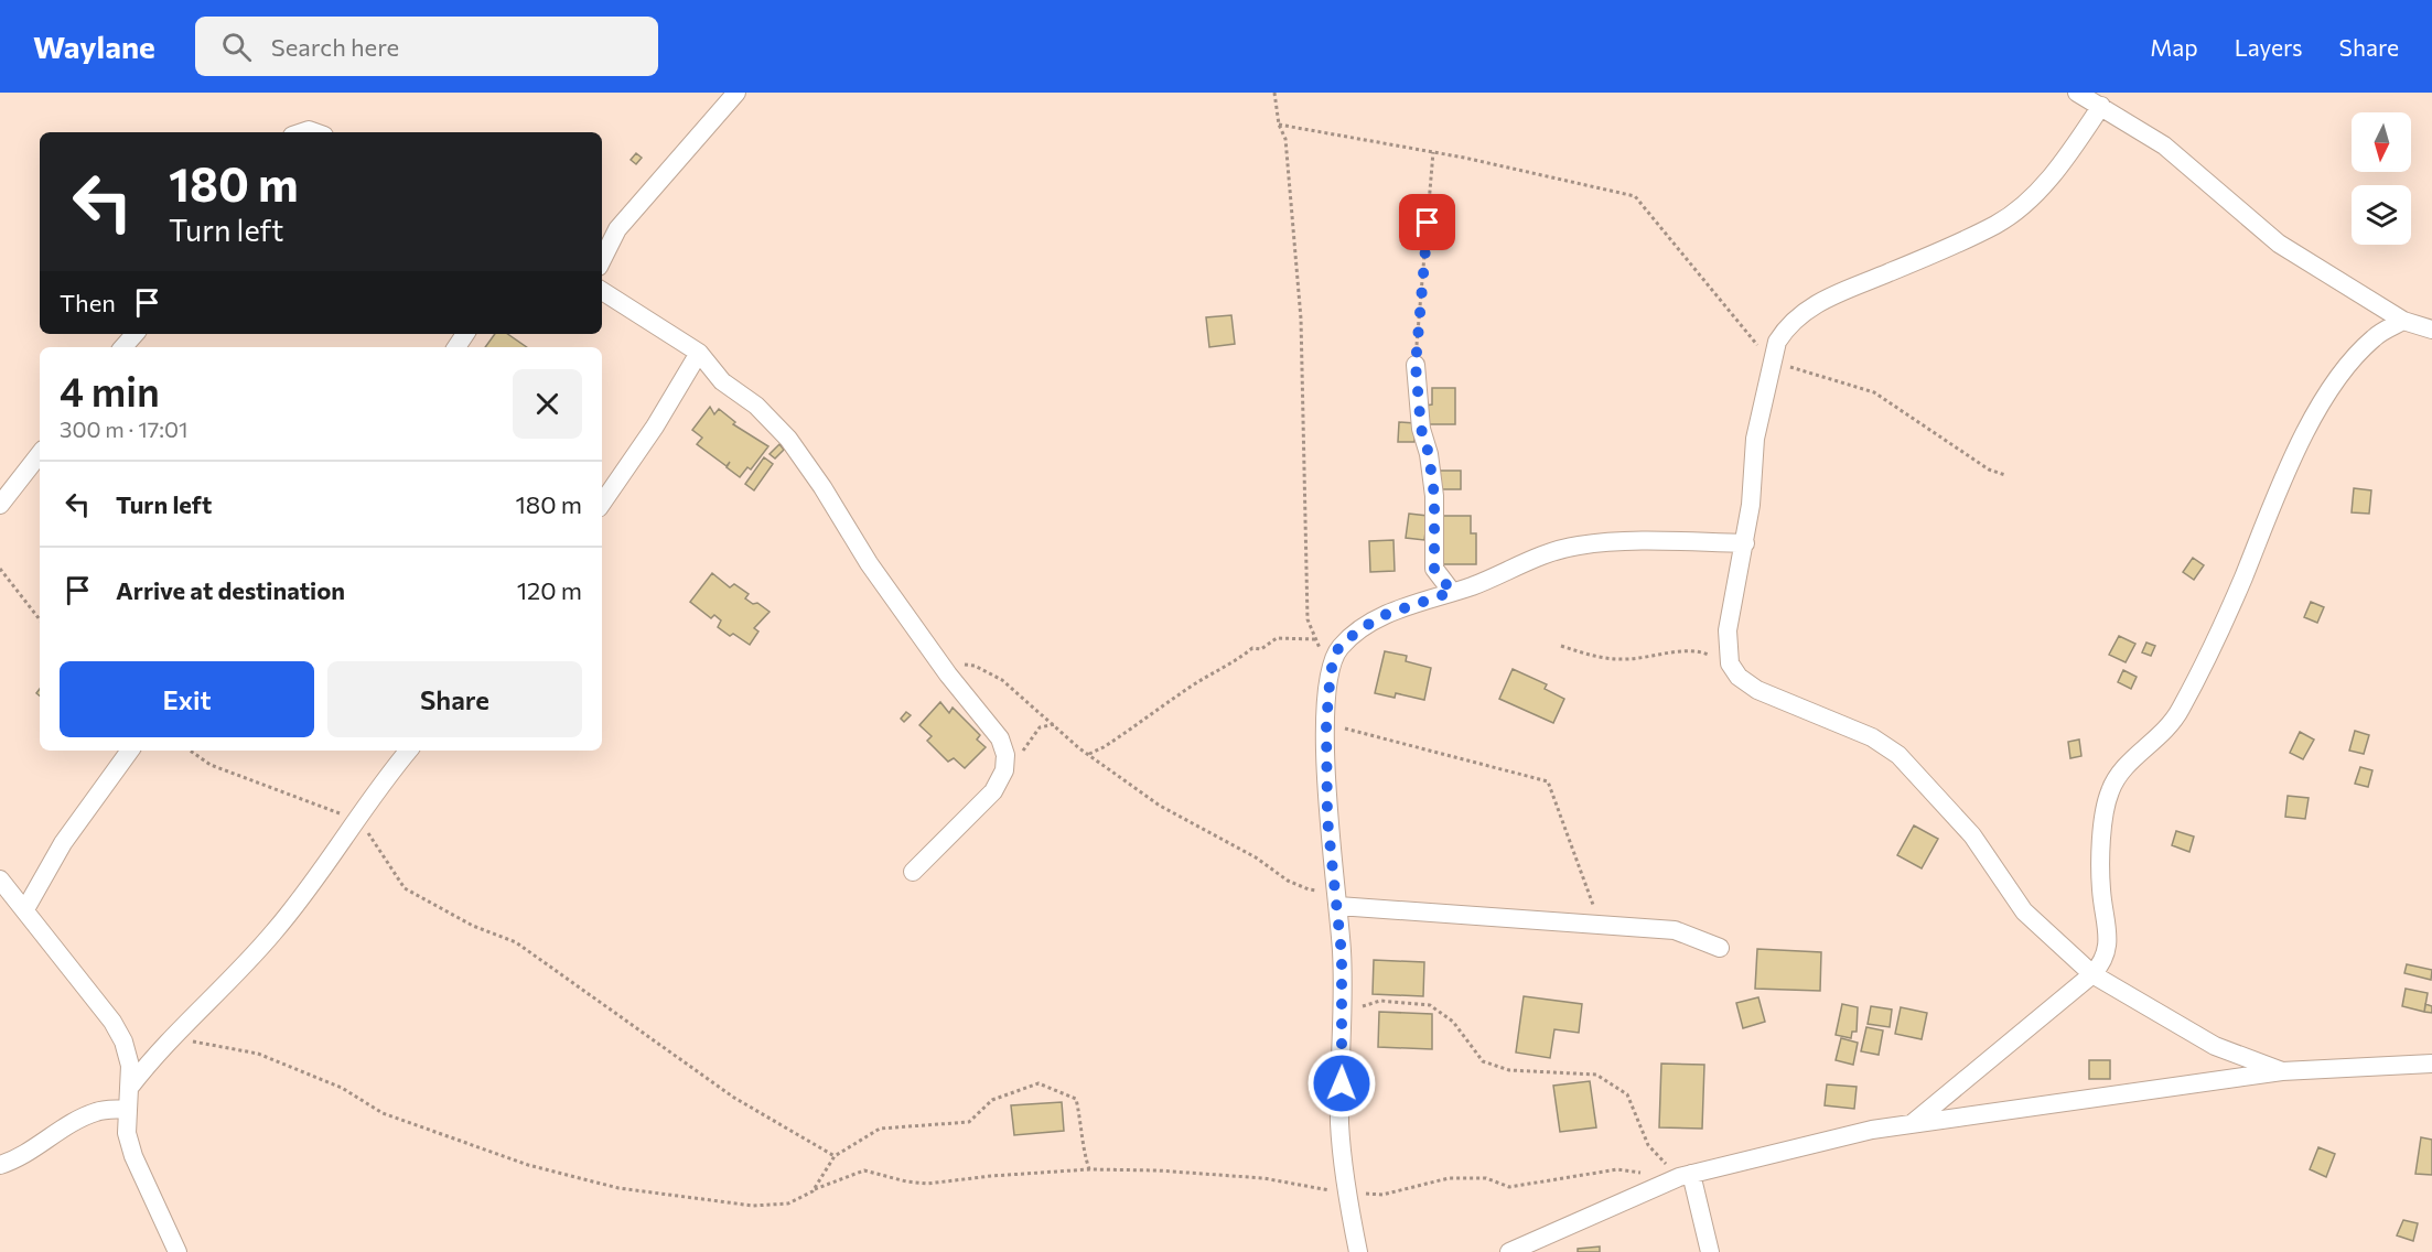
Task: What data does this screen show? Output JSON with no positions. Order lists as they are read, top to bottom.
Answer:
{
  "north": "bottom",
  "page": {
    "header": "Waylane",
    "search": "Search here",
    "nav": ["Map", "Layers", "Share"],
    "turn": ["180 m", "Turn left"],
    "then": "Then",
    "heading": ["4 min", "300 m · 17:01"],
    "list": [
      {
        "name": "Turn left",
        "value": "180 m"
      },
      {
        "name": "Arrive at destination",
        "value": "120 m"
      }
    ],
    "buttons": ["Exit", "Share"]
  }
}
